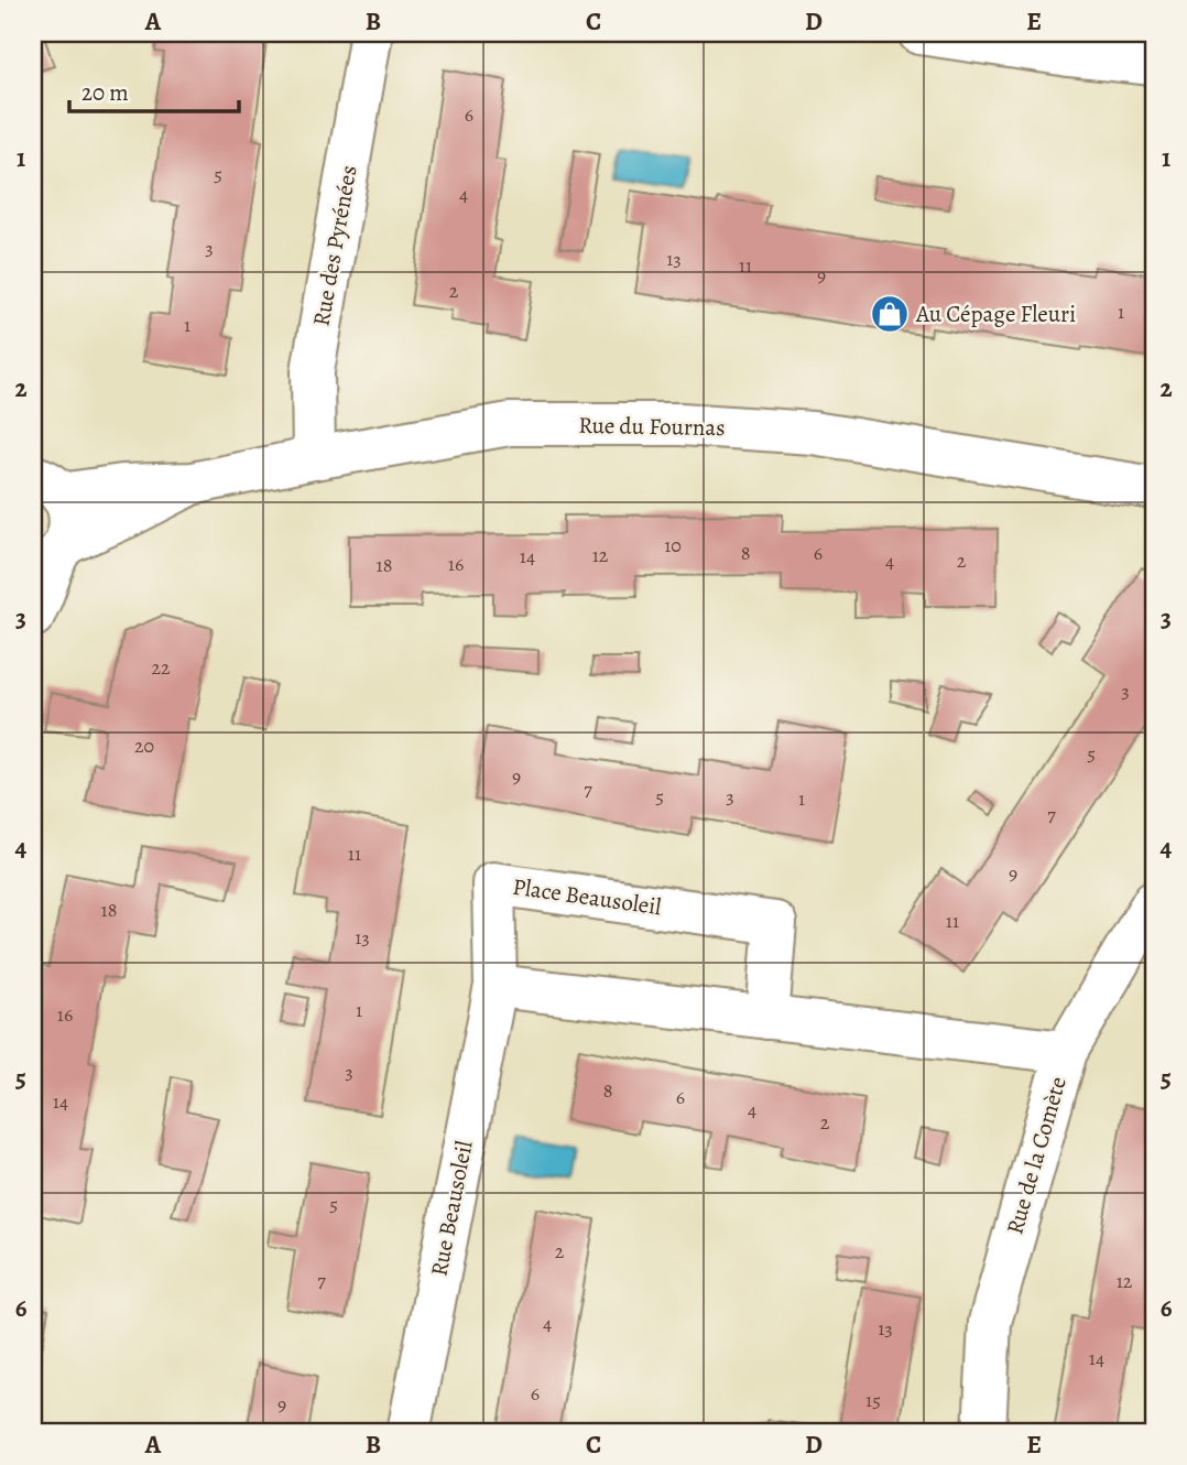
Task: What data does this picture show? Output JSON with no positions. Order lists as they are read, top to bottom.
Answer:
{
  "streets": {
    "street": [
      "Rue des Pyrénées",
      "Rue du Fournas",
      "Place Beausoleil",
      "Rue de la Comète",
      "Rue Beausoleil"
    ]
  },
  "crossings": [
    ["Rue des Pyrénées", "Rue du Fournas"],
    ["Place Beausoleil", "Rue Beausoleil"]
  ],
  "places": {
    "shop": ["Au Cépage Fleuri"]
  },
  "house_numbers": [
    "6",
    "5",
    "4",
    "3",
    "13",
    "11",
    "9",
    "2",
    "1",
    "1",
    "10",
    "8",
    "6",
    "12",
    "14",
    "4",
    "2",
    "16",
    "18",
    "22",
    "3",
    "20",
    "5",
    "9",
    "7",
    "5",
    "3",
    "1",
    "7",
    "11",
    "9",
    "18",
    "11",
    "13",
    "1",
    "16",
    "3",
    "8",
    "6",
    "14",
    "4",
    "2",
    "5",
    "2",
    "7",
    "12",
    "4",
    "13",
    "14",
    "6",
    "15",
    "9"
  ],
  "scale_bar": "20 m",
  "grid": {
    "columns": [
      "A",
      "B",
      "C",
      "D",
      "E"
    ],
    "rows": [
      "1",
      "2",
      "3",
      "4",
      "5",
      "6"
    ]
  }
}
